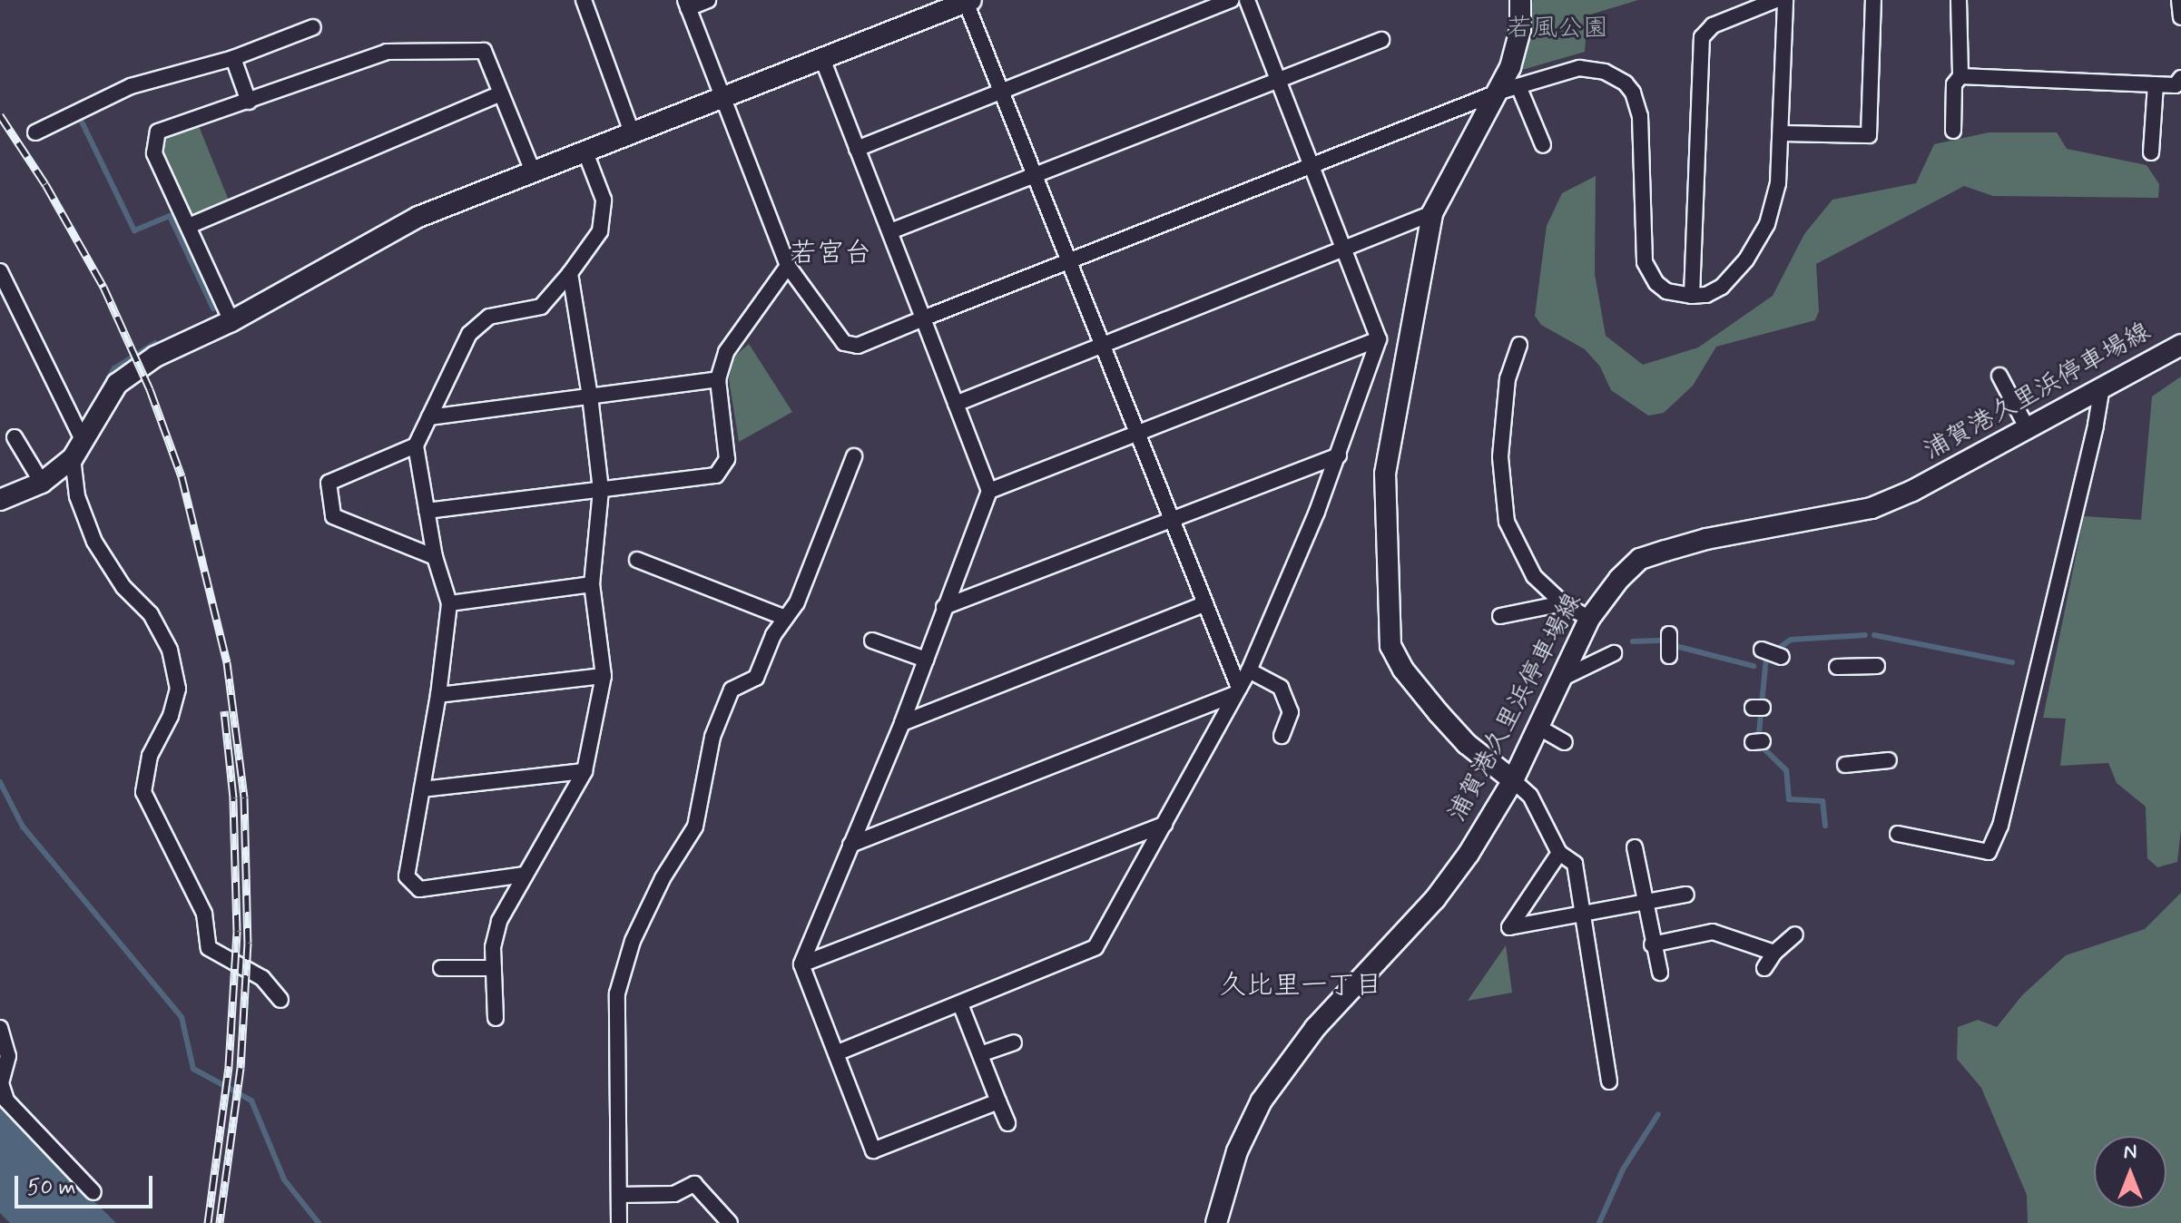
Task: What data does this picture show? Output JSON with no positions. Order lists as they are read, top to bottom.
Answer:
{
  "streets": {
    "street": ["浦賀港久里浜停車場線"]
  },
  "districts": ["若宮台", "久比里一丁目"],
  "parks": ["若風公園"],
  "scale_bar": "50 m",
  "north": "top"
}
